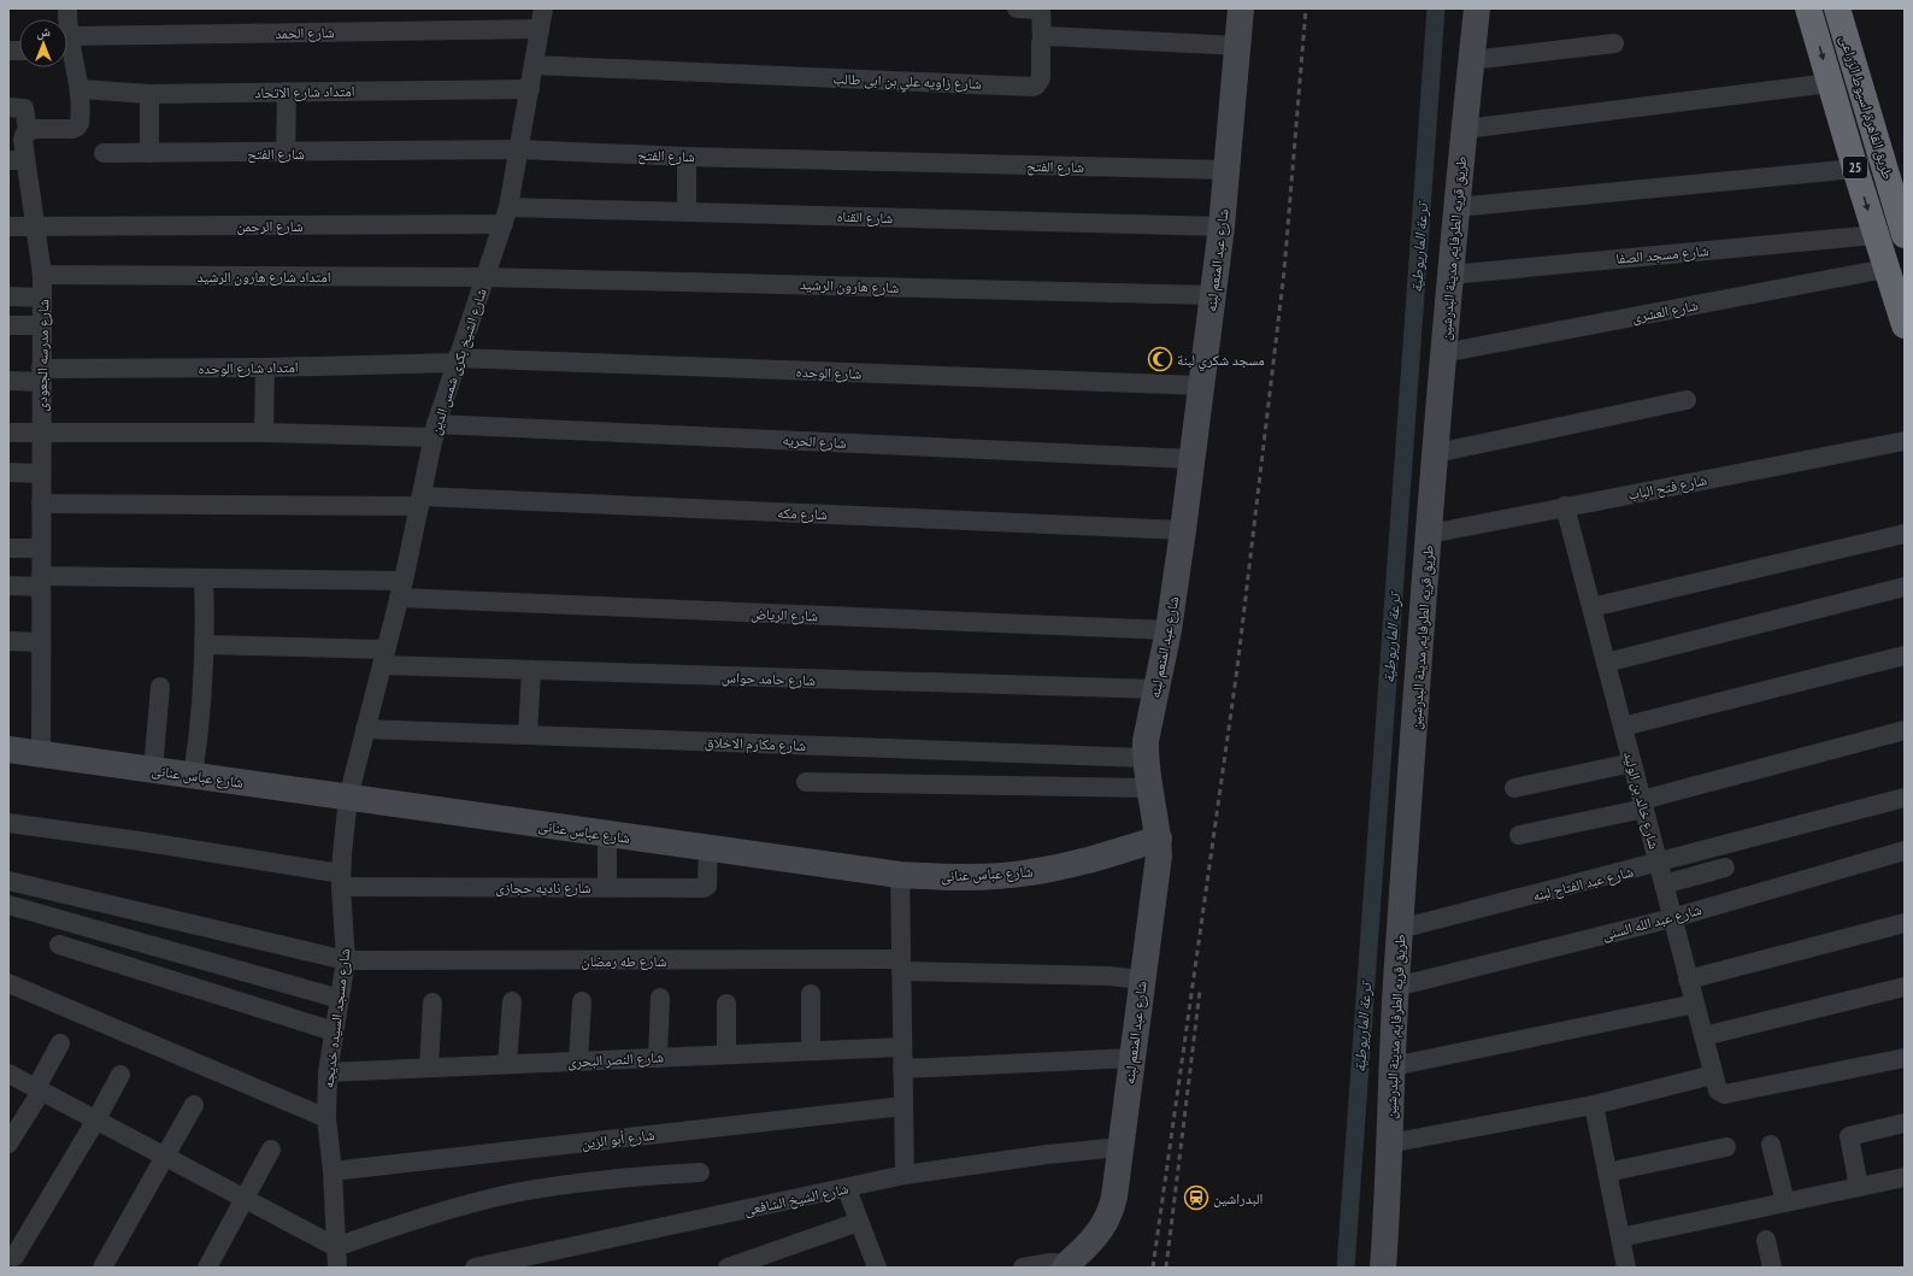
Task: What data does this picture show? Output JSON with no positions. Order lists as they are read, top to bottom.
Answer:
{
  "streets": {
    "highway": ["طريق القاهرة, اسيوط الزراعى", "25"],
    "main road": ["طريق قريه الطرفايه, مدينة البدرشين", "شارع عبد المنعم لبنه", "شارع عباس عنانى"],
    "street": [
      "شارع الحمد",
      "شارع زاويه علي بن ابى طالب",
      "امتداد شارع الاتحاد",
      "شارع الفتح",
      "شارع القناه",
      "شارع الرحمن",
      "شارع مسجد الصفا",
      "امتداد شارع هارون الرشيد",
      "شارع هارون الرشيد",
      "شارع العشرى",
      "شارع مدرسه الجعودى",
      "شارع الشيخ بكرى شمس الدين",
      "امتداد شارع الوحده",
      "شارع الوحده",
      "شارع الحريه",
      "شارع فتح الباب",
      "شارع مكه",
      "شارع الرياض",
      "شارع حامد حواس",
      "شارع مكارم الاخلاق",
      "شارع خالد بن الوليد",
      "شارع عبد الفتاح لبنه",
      "شارع ناديه حجازى",
      "شارع عبد الله السنى",
      "شارع طه رمضان",
      "شارع مسجد السيده خديجه",
      "شارع النصر البحرى",
      "شارع أبو الزين",
      "شارع الشيخ الشافعى"
    ]
  },
  "crossings": [
    ["شارع الحمد", "شارع الشيخ بكرى شمس الدين"],
    ["شارع زاويه علي بن ابى طالب", "شارع الشيخ بكرى شمس الدين"],
    ["امتداد شارع الاتحاد", "شارع الشيخ بكرى شمس الدين"],
    ["طريق القاهرة, اسيوط الزراعى", "شارع مسجد الصفا"],
    ["طريق القاهرة, اسيوط الزراعى", "شارع العشرى"],
    ["شارع الفتح", "شارع عبد المنعم لبنه"],
    ["شارع الفتح", "شارع الشيخ بكرى شمس الدين"],
    ["شارع القناه", "شارع الرحمن"],
    ["شارع القناه", "شارع عبد المنعم لبنه"],
    ["شارع القناه", "شارع الشيخ بكرى شمس الدين"],
    ["شارع الرحمن", "شارع مدرسه الجعودى"],
    ["شارع الرحمن", "شارع الشيخ بكرى شمس الدين"],
    ["طريق قريه الطرفايه, مدينة البدرشين", "شارع مسجد الصفا"],
    ["طريق قريه الطرفايه, مدينة البدرشين", "شارع العشرى"],
    ["طريق قريه الطرفايه, مدينة البدرشين", "شارع فتح الباب"],
    ["طريق قريه الطرفايه, مدينة البدرشين", "شارع عبد الفتاح لبنه"],
    ["طريق قريه الطرفايه, مدينة البدرشين", "شارع عبد الله السنى"],
    ["شارع عبد المنعم لبنه", "شارع هارون الرشيد"],
    ["شارع عبد المنعم لبنه", "شارع الوحده"],
    ["شارع عبد المنعم لبنه", "شارع الحريه"],
    ["شارع عبد المنعم لبنه", "شارع مكه"],
    ["شارع عبد المنعم لبنه", "شارع الرياض"],
    ["شارع عبد المنعم لبنه", "شارع حامد حواس"],
    ["شارع عبد المنعم لبنه", "شارع مكارم الاخلاق"],
    ["شارع عبد المنعم لبنه", "شارع عباس عنانى"],
    ["شارع عبد المنعم لبنه", "شارع طه رمضان"],
    ["شارع عبد المنعم لبنه", "شارع الشيخ الشافعى"],
    ["امتداد شارع هارون الرشيد", "شارع هارون الرشيد"],
    ["امتداد شارع هارون الرشيد", "شارع مدرسه الجعودى"],
    ["امتداد شارع هارون الرشيد", "شارع الشيخ بكرى شمس الدين"],
    ["شارع هارون الرشيد", "شارع الشيخ بكرى شمس الدين"],
    ["شارع مدرسه الجعودى", "امتداد شارع الوحده"],
    ["شارع مدرسه الجعودى", "شارع الحريه"],
    ["شارع مدرسه الجعودى", "شارع مكه"],
    ["شارع مدرسه الجعودى", "شارع الرياض"],
    ["شارع مدرسه الجعودى", "شارع عباس عنانى"],
    ["شارع الشيخ بكرى شمس الدين", "امتداد شارع الوحده"],
    ["شارع الشيخ بكرى شمس الدين", "شارع الوحده"],
    ["شارع الشيخ بكرى شمس الدين", "شارع الحريه"],
    ["شارع الشيخ بكرى شمس الدين", "شارع مكه"],
    ["شارع الشيخ بكرى شمس الدين", "شارع الرياض"],
    ["شارع الشيخ بكرى شمس الدين", "شارع حامد حواس"],
    ["شارع الشيخ بكرى شمس الدين", "شارع مكارم الاخلاق"],
    ["شارع الشيخ بكرى شمس الدين", "شارع عباس عنانى"],
    ["شارع الشيخ بكرى شمس الدين", "شارع مسجد السيده خديجه"],
    ["امتداد شارع الوحده", "شارع الوحده"],
    ["شارع فتح الباب", "شارع خالد بن الوليد"],
    ["شارع عباس عنانى", "شارع ناديه حجازى"],
    ["شارع عباس عنانى", "شارع مسجد السيده خديجه"],
    ["شارع خالد بن الوليد", "شارع عبد الفتاح لبنه"],
    ["شارع خالد بن الوليد", "شارع عبد الله السنى"],
    ["شارع ناديه حجازى", "شارع مسجد السيده خديجه"],
    ["شارع طه رمضان", "شارع مسجد السيده خديجه"],
    ["شارع مسجد السيده خديجه", "شارع النصر البحرى"],
    ["شارع مسجد السيده خديجه", "شارع أبو الزين"]
  ],
  "water": ["ترعة الماريوطية"],
  "places": {
    "mosque": ["مسجد شكري لبنة"],
    "station": ["البدراشين"]
  },
  "north": "top"
}
